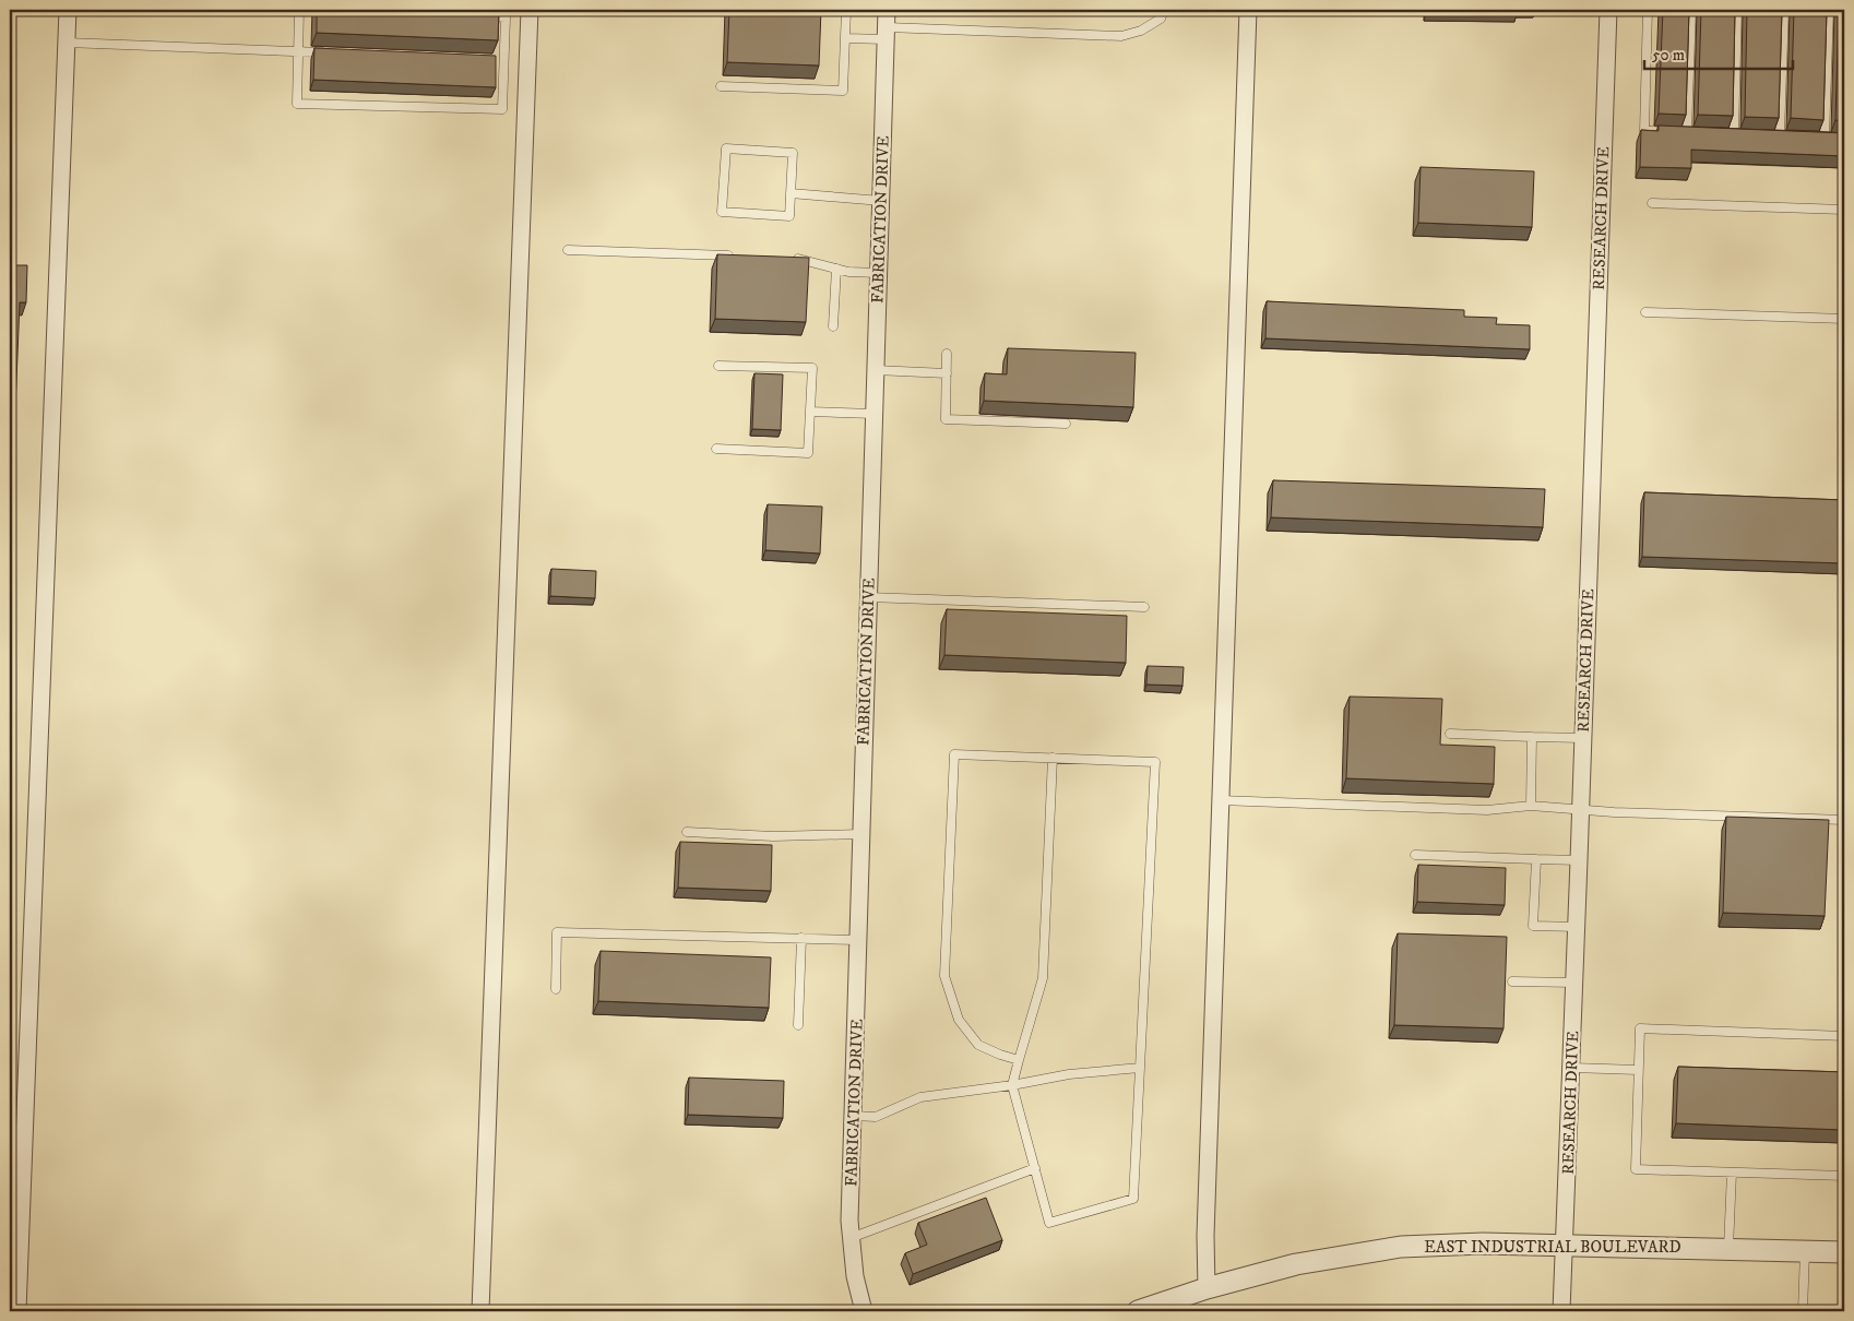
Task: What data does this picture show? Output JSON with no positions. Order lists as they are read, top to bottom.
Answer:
{
  "streets": {
    "street": ["RESEARCH DRIVE", "FABRICATION DRIVE", "EAST INDUSTRIAL BOULEVARD"]
  },
  "crossings": [
    ["RESEARCH DRIVE", "EAST INDUSTRIAL BOULEVARD"]
  ],
  "scale_bar": "50 m"
}
